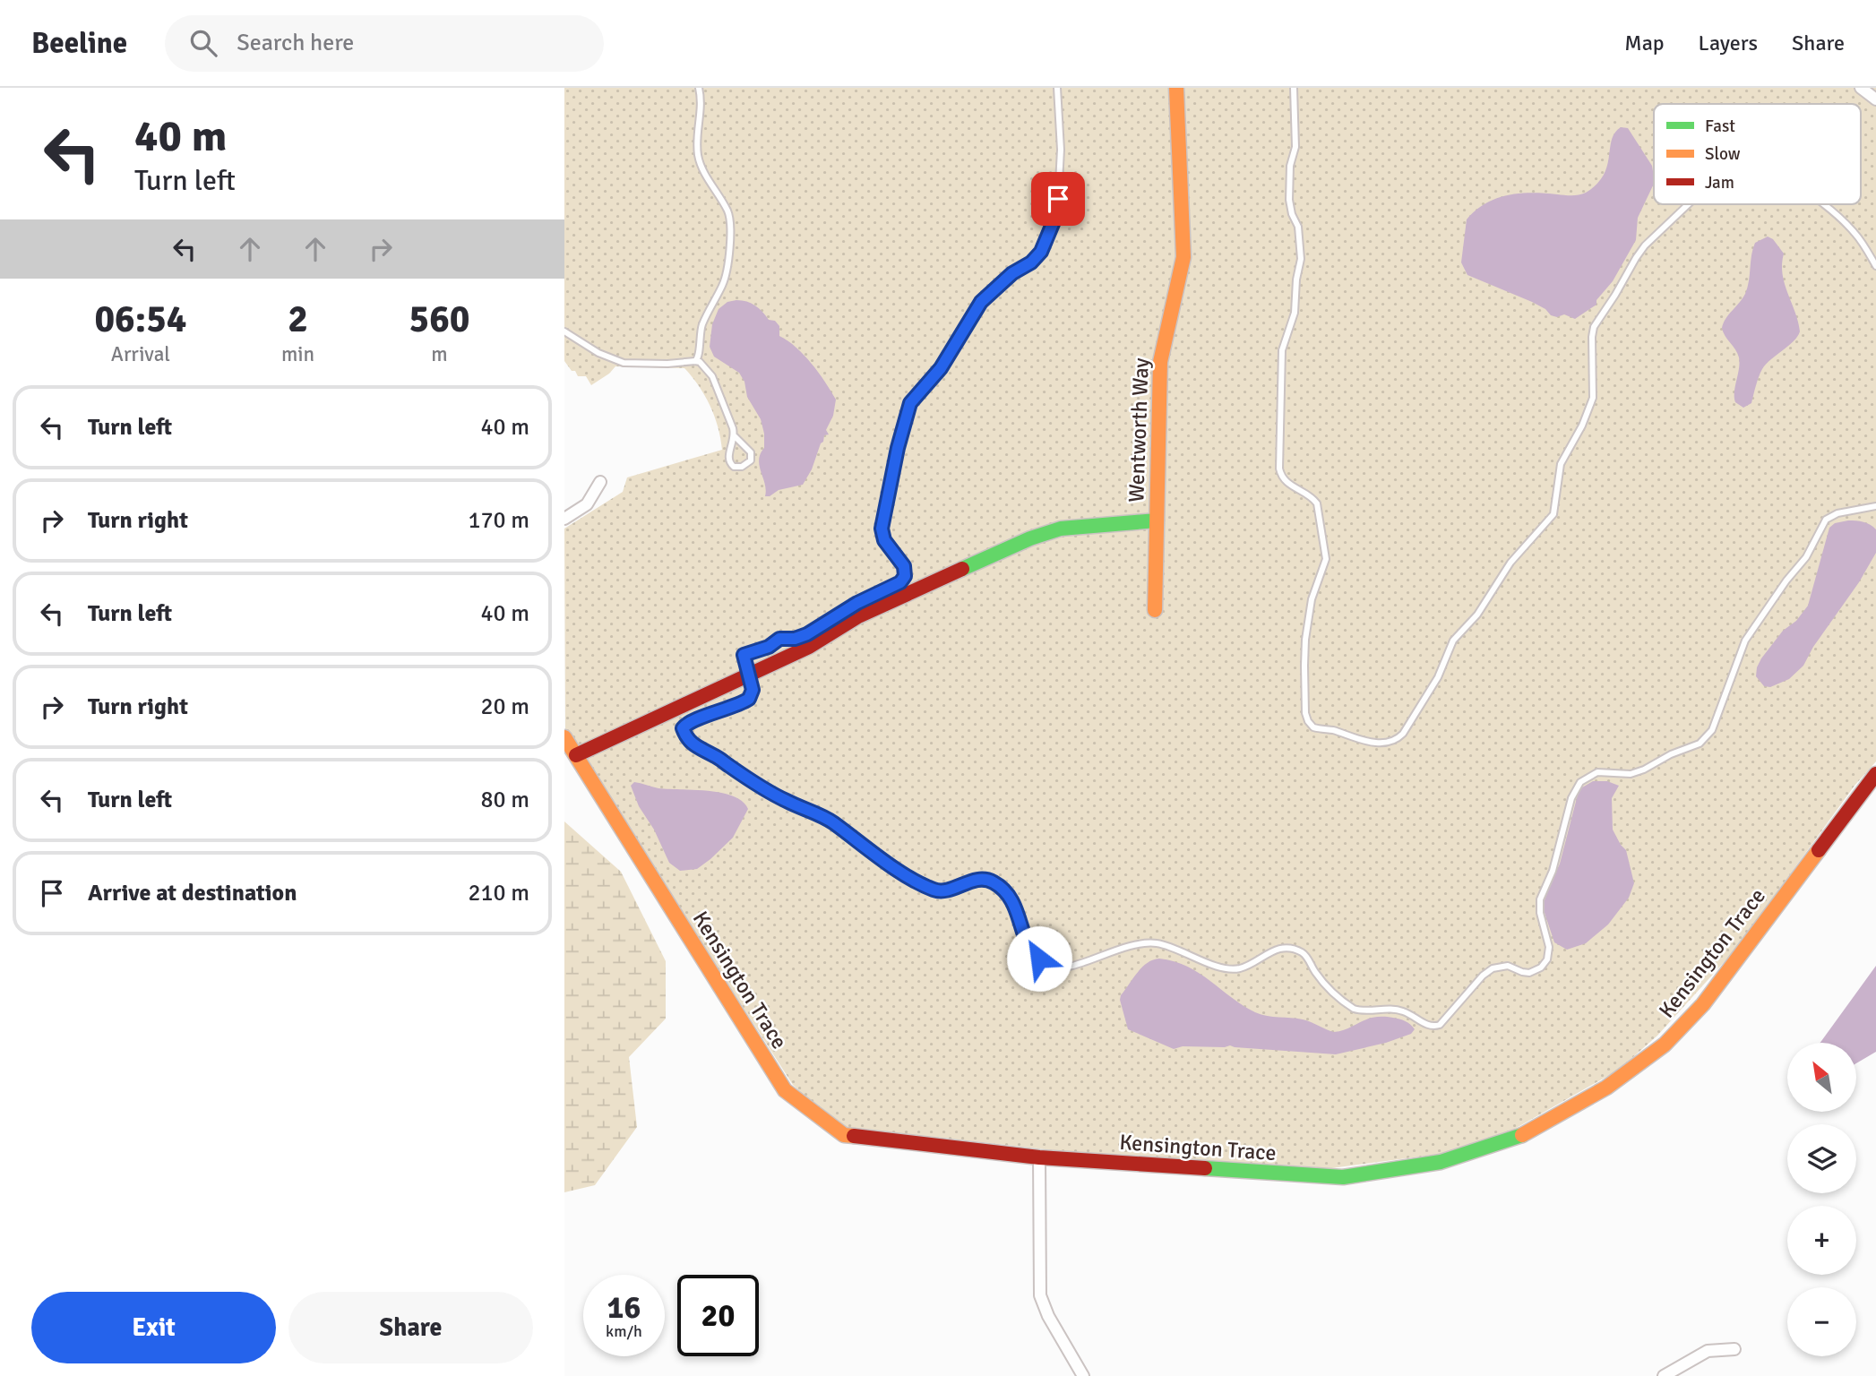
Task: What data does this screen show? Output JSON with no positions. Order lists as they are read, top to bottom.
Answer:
{
  "streets": {
    "street": ["Wentworth Way", "Kensington Trace"]
  },
  "crossings": [
    ["Wentworth Way", "Kensington Trace"]
  ],
  "legend": ["Fast", "Slow", "Jam"],
  "north": "top left",
  "page": {
    "header": "Beeline",
    "search": "Search here",
    "nav": ["Map", "Layers", "Share"],
    "turn": ["40 m", "Turn left"],
    "eta": [
      "06:54",
      "Arrival",
      "2",
      "min",
      "560",
      "m"
    ],
    "list": [
      {
        "name": "Turn left",
        "value": "40 m"
      },
      {
        "name": "Turn right",
        "value": "170 m"
      },
      {
        "name": "Turn left",
        "value": "40 m"
      },
      {
        "name": "Turn right",
        "value": "20 m"
      },
      {
        "name": "Turn left",
        "value": "80 m"
      },
      {
        "name": "Arrive at destination",
        "value": "210 m"
      }
    ],
    "map_buttons": ["+", "−"],
    "speed": "16 km/h",
    "limit": "20",
    "buttons": ["Exit", "Share"]
  }
}
